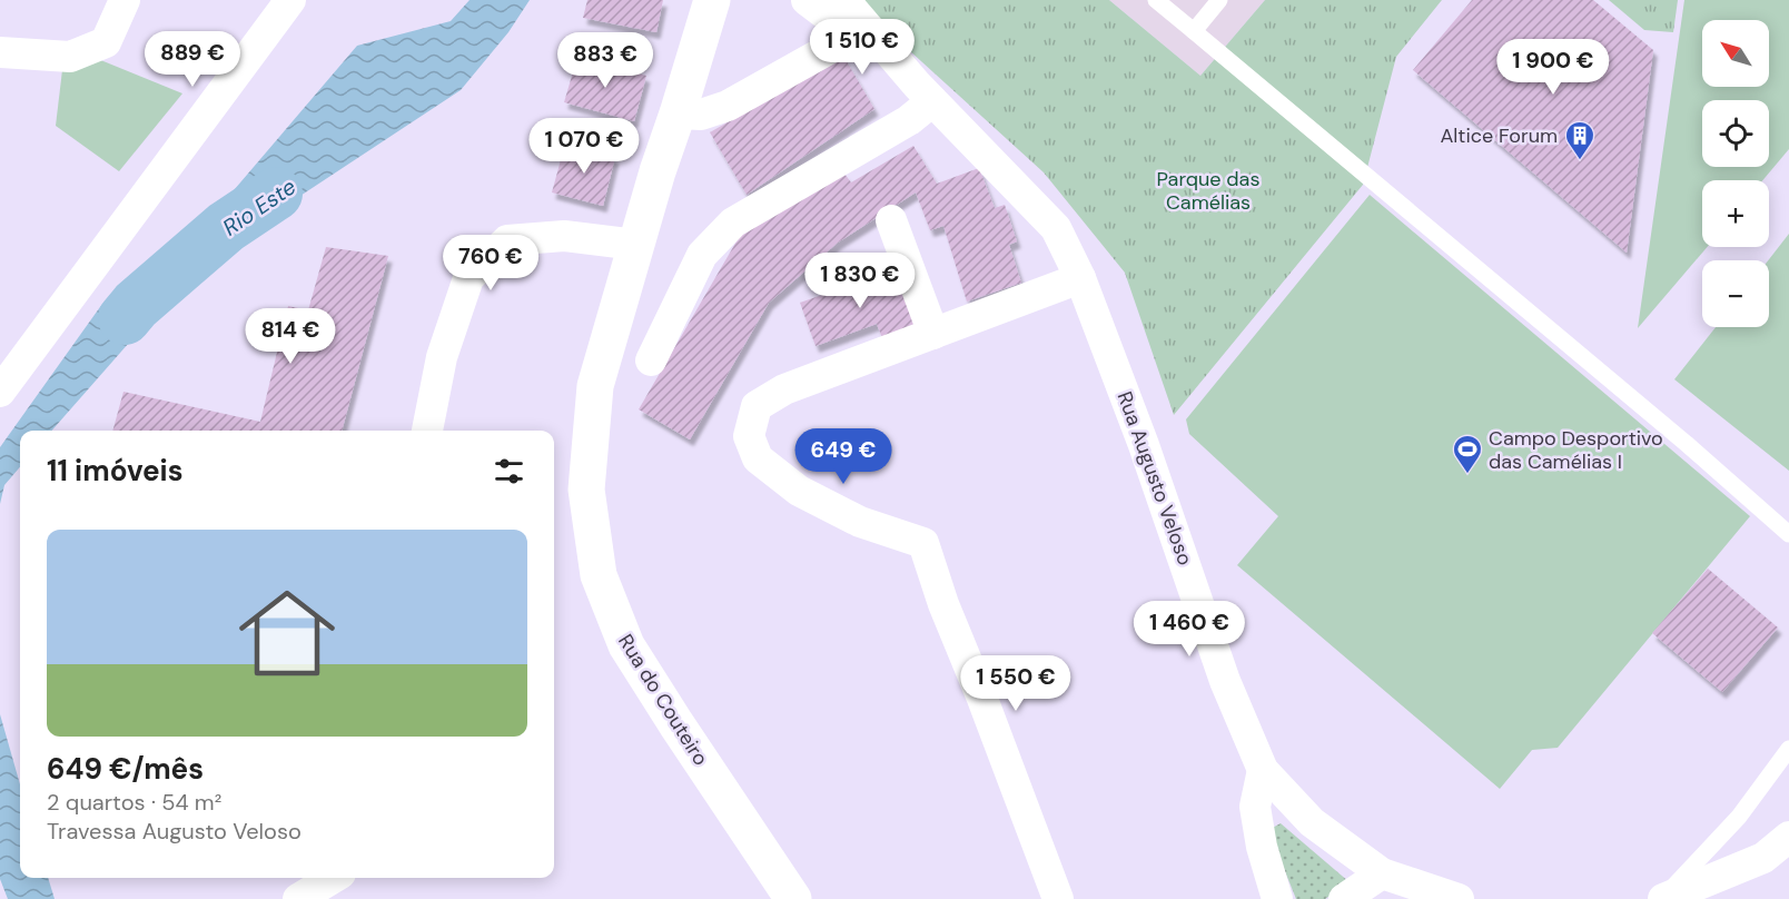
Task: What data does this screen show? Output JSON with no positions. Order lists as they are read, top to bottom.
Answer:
{
  "streets": {
    "main road": ["Rua do Couteiro"],
    "street": ["Rua Augusto Veloso"]
  },
  "water": ["Rio Este"],
  "parks": ["Parque das Camélias"],
  "places": {
    "building": ["Altice Forum"],
    "sports": ["Campo Desportivo das Camélias I"]
  },
  "north": "top left",
  "page": {
    "price": [
      "1 510 €",
      "889 €",
      "883 €",
      "1 900 €",
      "1 070 €",
      "760 €",
      "1 830 €",
      "814 €",
      "649 €",
      "1 460 €",
      "1 550 €"
    ],
    "map_buttons": ["+", "−"],
    "heading": "11 imóveis",
    "list": [
      {
        "name": "649 €/mês",
        "note": "2 quartos · 54 m² · Travessa Augusto Veloso"
      }
    ]
  }
}
